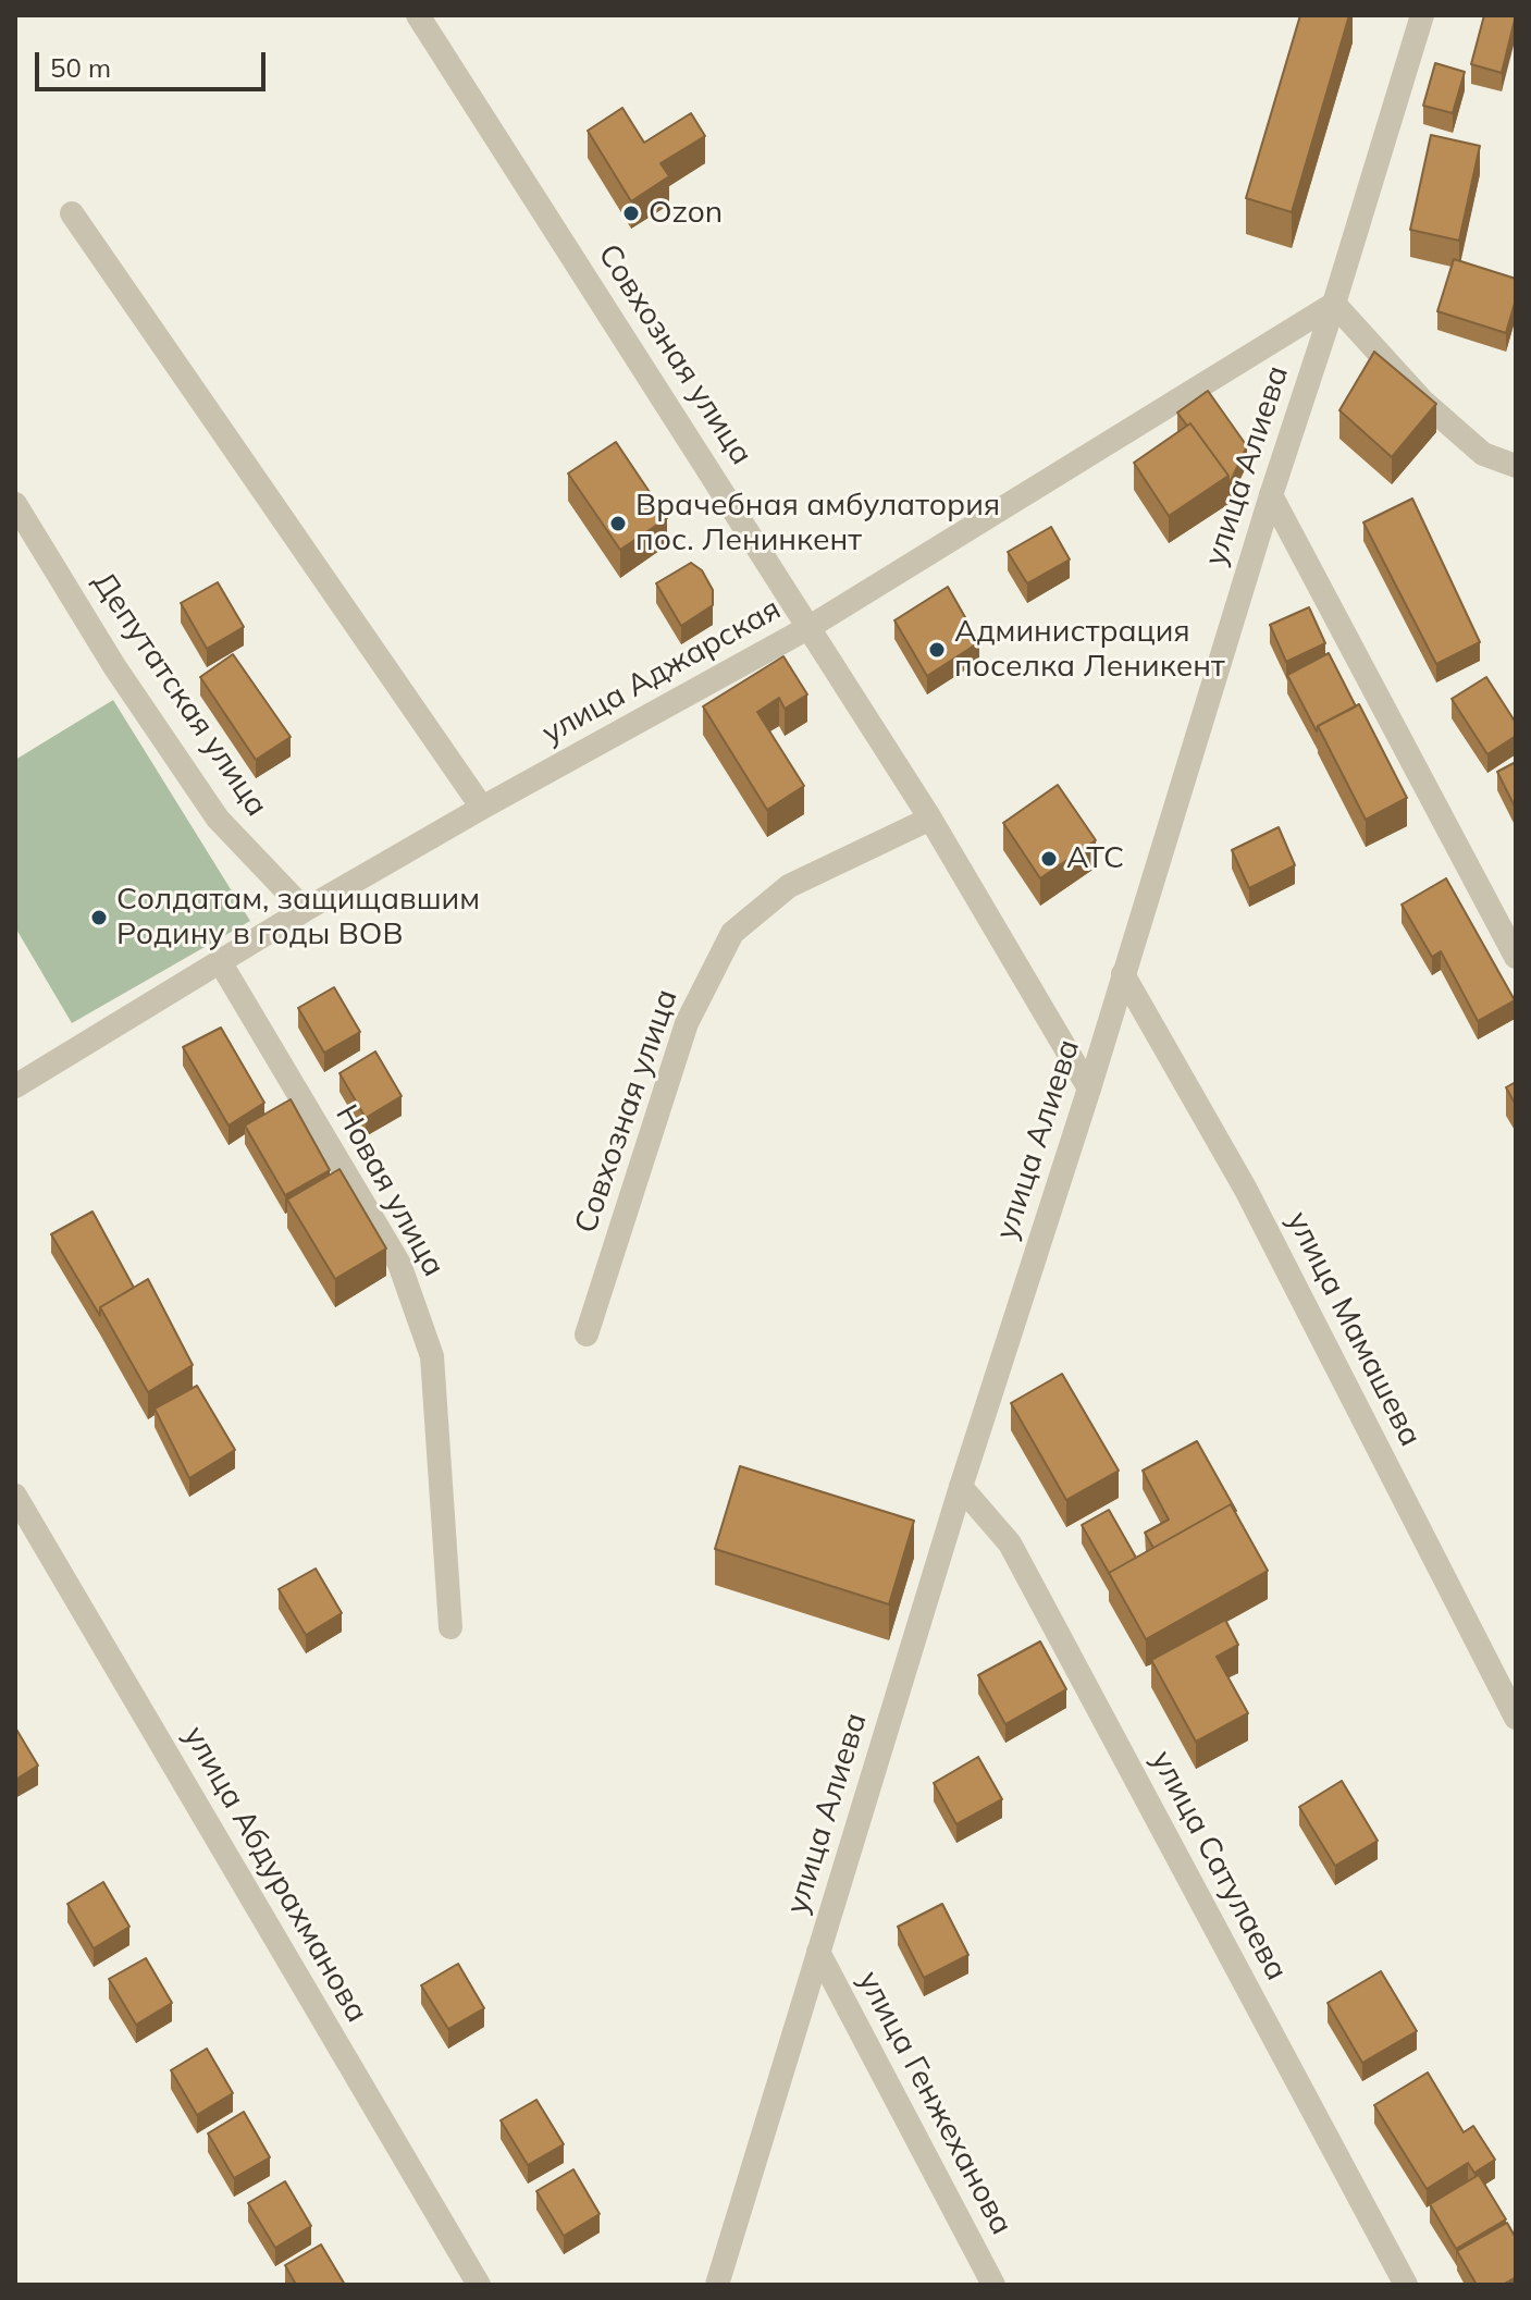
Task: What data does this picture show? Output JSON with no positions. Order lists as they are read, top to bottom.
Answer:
{
  "streets": {
    "street": [
      "Совхозная улица",
      "улица Алиева",
      "улица Аджарская",
      "Депутатская улица",
      "Новая улица",
      "улица Мамашева",
      "улица Сатулаева",
      "улица Абдурахманова",
      "улица Генжеханова"
    ]
  },
  "crossings": [
    ["Совхозная улица", "улица Алиева"],
    ["Совхозная улица", "улица Аджарская"],
    ["улица Алиева", "улица Аджарская"],
    ["улица Алиева", "улица Мамашева"],
    ["улица Алиева", "улица Сатулаева"],
    ["улица Алиева", "улица Генжеханова"],
    ["улица Аджарская", "Депутатская улица"],
    ["улица Аджарская", "Новая улица"]
  ],
  "places": [
    "Ozon",
    "Врачебная амбулатория пос. Ленинкент",
    "Администрация поселка Леникент",
    "АТС",
    "Солдатам, защищавшим Родину в годы ВОВ"
  ],
  "scale_bar": "50 m"
}
